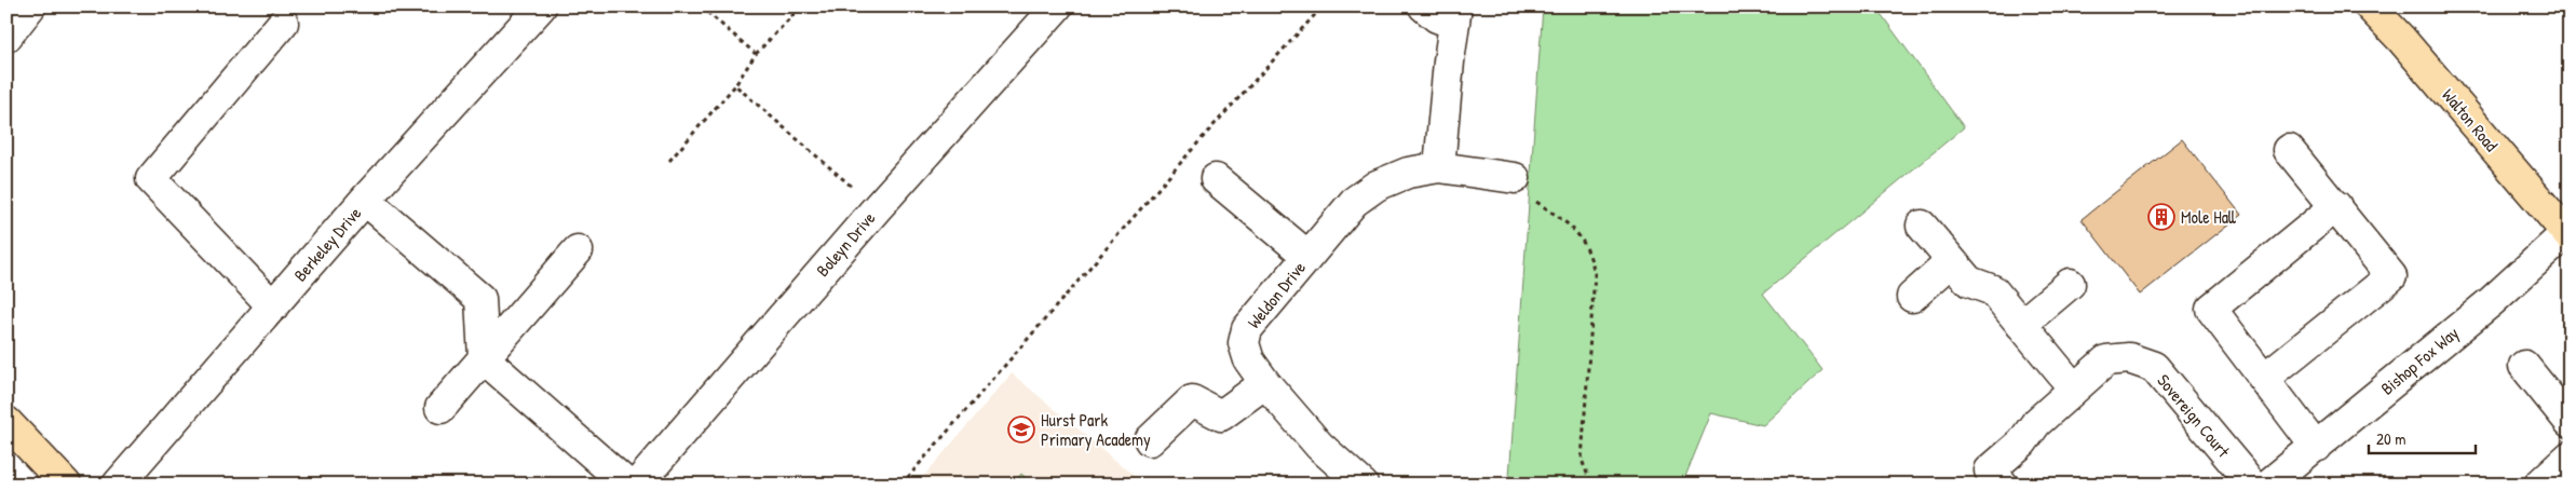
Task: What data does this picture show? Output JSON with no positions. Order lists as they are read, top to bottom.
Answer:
{
  "streets": {
    "main road": ["Walton Road"],
    "street": [
      "Berkeley Drive",
      "Boleyn Drive",
      "Weldon Drive",
      "Bishop Fox Way",
      "Sovereign Court"
    ]
  },
  "crossings": [
    ["Walton Road", "Bishop Fox Way"]
  ],
  "places": {
    "building": ["Mole Hall"],
    "school or university": ["Hurst Park Primary Academy"]
  },
  "scale_bar": "20 m"
}
